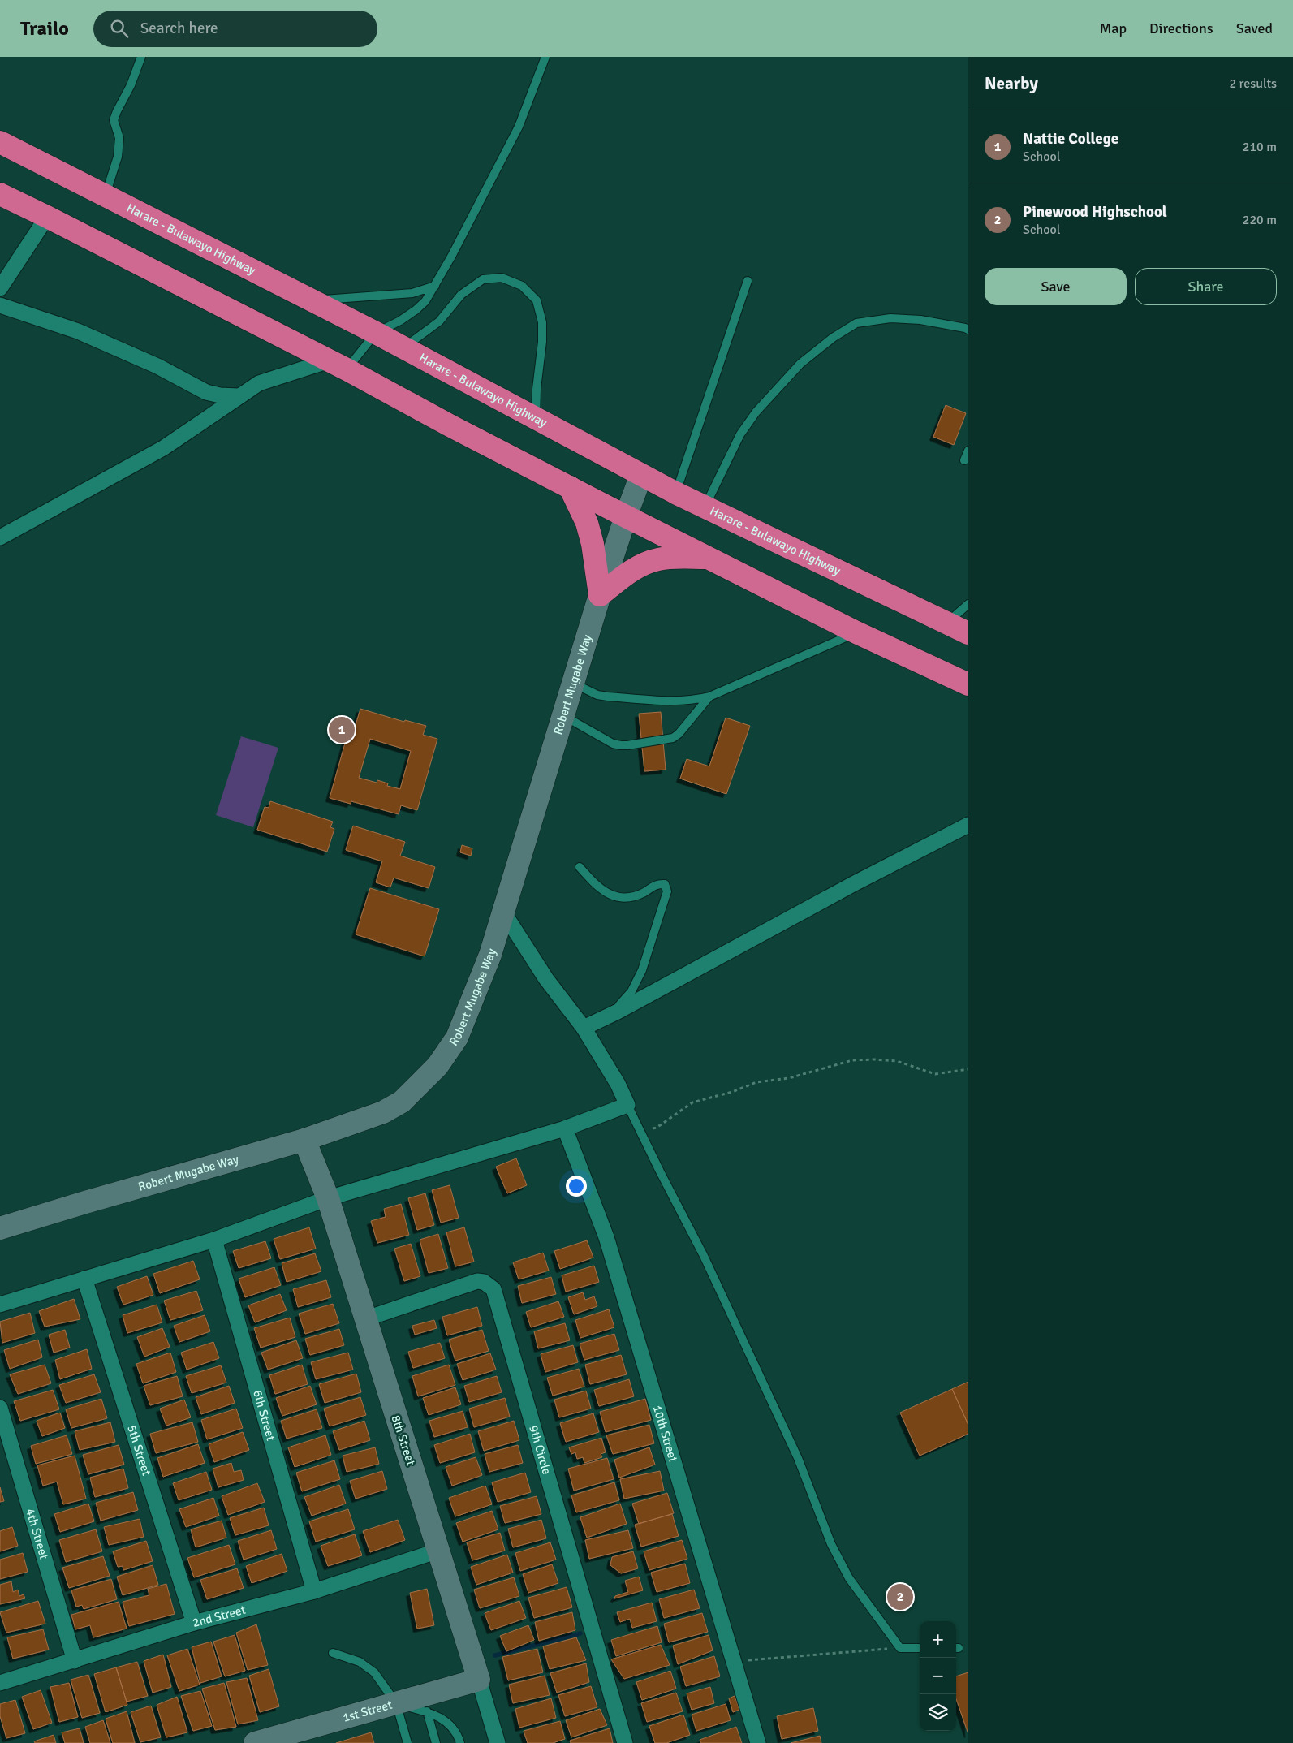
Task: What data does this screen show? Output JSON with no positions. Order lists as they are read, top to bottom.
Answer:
{
  "streets": {
    "highway": ["Harare - Bulawayo Highway"],
    "street": [
      "Robert Mugabe Way",
      "6th Street",
      "10th Street",
      "8th Street",
      "9th Circle",
      "5th Street",
      "4th Street",
      "2nd Street",
      "1st Street"
    ]
  },
  "crossings": [
    ["Harare - Bulawayo Highway", "Robert Mugabe Way"],
    ["Robert Mugabe Way", "8th Street"],
    ["6th Street", "2nd Street"],
    ["8th Street", "9th Circle"],
    ["8th Street", "2nd Street"],
    ["8th Street", "1st Street"],
    ["5th Street", "2nd Street"],
    ["4th Street", "2nd Street"]
  ],
  "page": {
    "header": "Trailo",
    "search": "Search here",
    "nav": ["Map", "Directions", "Saved"],
    "heading": ["Nearby", "2 results"],
    "list": [
      {
        "mark": "1",
        "name": "Nattie College",
        "note": "School",
        "value": "210 m"
      },
      {
        "mark": "2",
        "name": "Pinewood Highschool",
        "note": "School",
        "value": "220 m"
      }
    ],
    "buttons": ["Save", "Share"],
    "pins": ["1", "2"],
    "map_buttons": ["+", "−"]
  }
}
